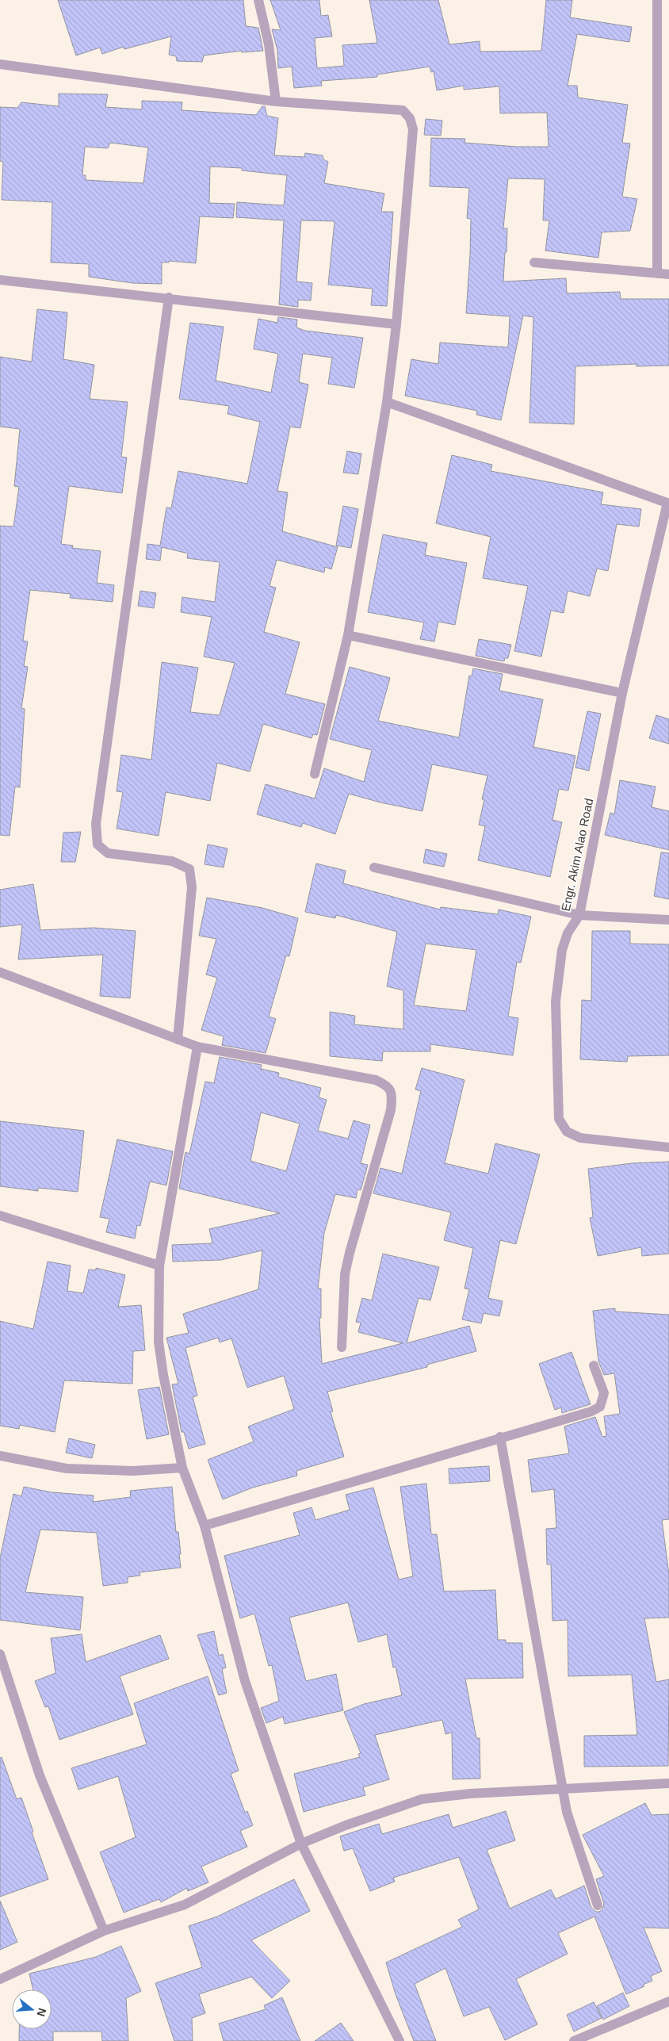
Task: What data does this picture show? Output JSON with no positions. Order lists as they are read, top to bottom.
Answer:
{
  "streets": {
    "street": ["Engr. Akim Alao Road"]
  },
  "north": "right"
}
